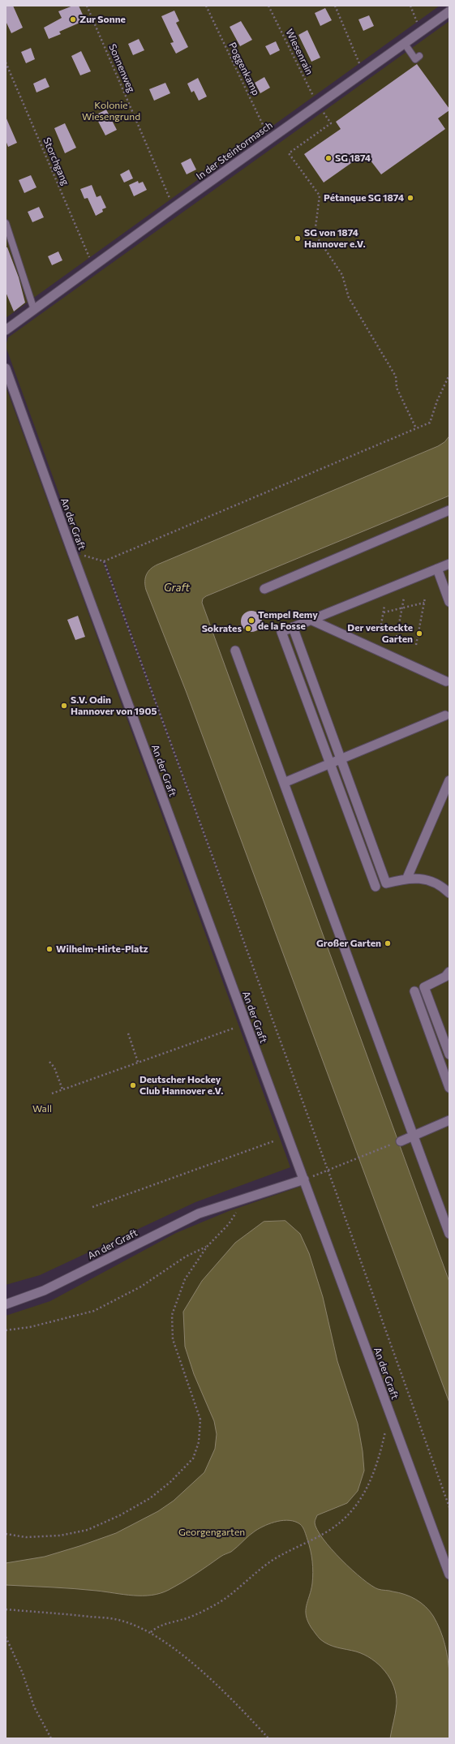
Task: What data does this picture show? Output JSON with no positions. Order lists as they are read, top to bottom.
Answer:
{
  "streets": {
    "street": ["In der Steintormasch", "An der Graft"],
    "path": [
      "Wiesenrain",
      "Sonnenweg",
      "Poggenkamp",
      "Storchgang"
    ]
  },
  "crossings": [
    ["Wiesenrain", "In der Steintormasch"],
    ["Sonnenweg", "In der Steintormasch"],
    ["Poggenkamp", "In der Steintormasch"],
    ["In der Steintormasch", "Storchgang"]
  ],
  "water": ["Graft"],
  "parks": ["Kolonie Wiesengrund", "Wall", "Georgengarten"],
  "places": [
    "Zur Sonne",
    "SG 1874",
    "Pétanque SG 1874",
    "SG von 1874 Hannover e.V.",
    "Tempel Remy de la Fosse",
    "Sokrates",
    "Der versteckte Garten",
    "S.V. Odin Hannover von 1905",
    "Großer Garten",
    "Wilhelm-Hirte-Platz",
    "Deutscher Hockey Club Hannover e.V."
  ]
}
